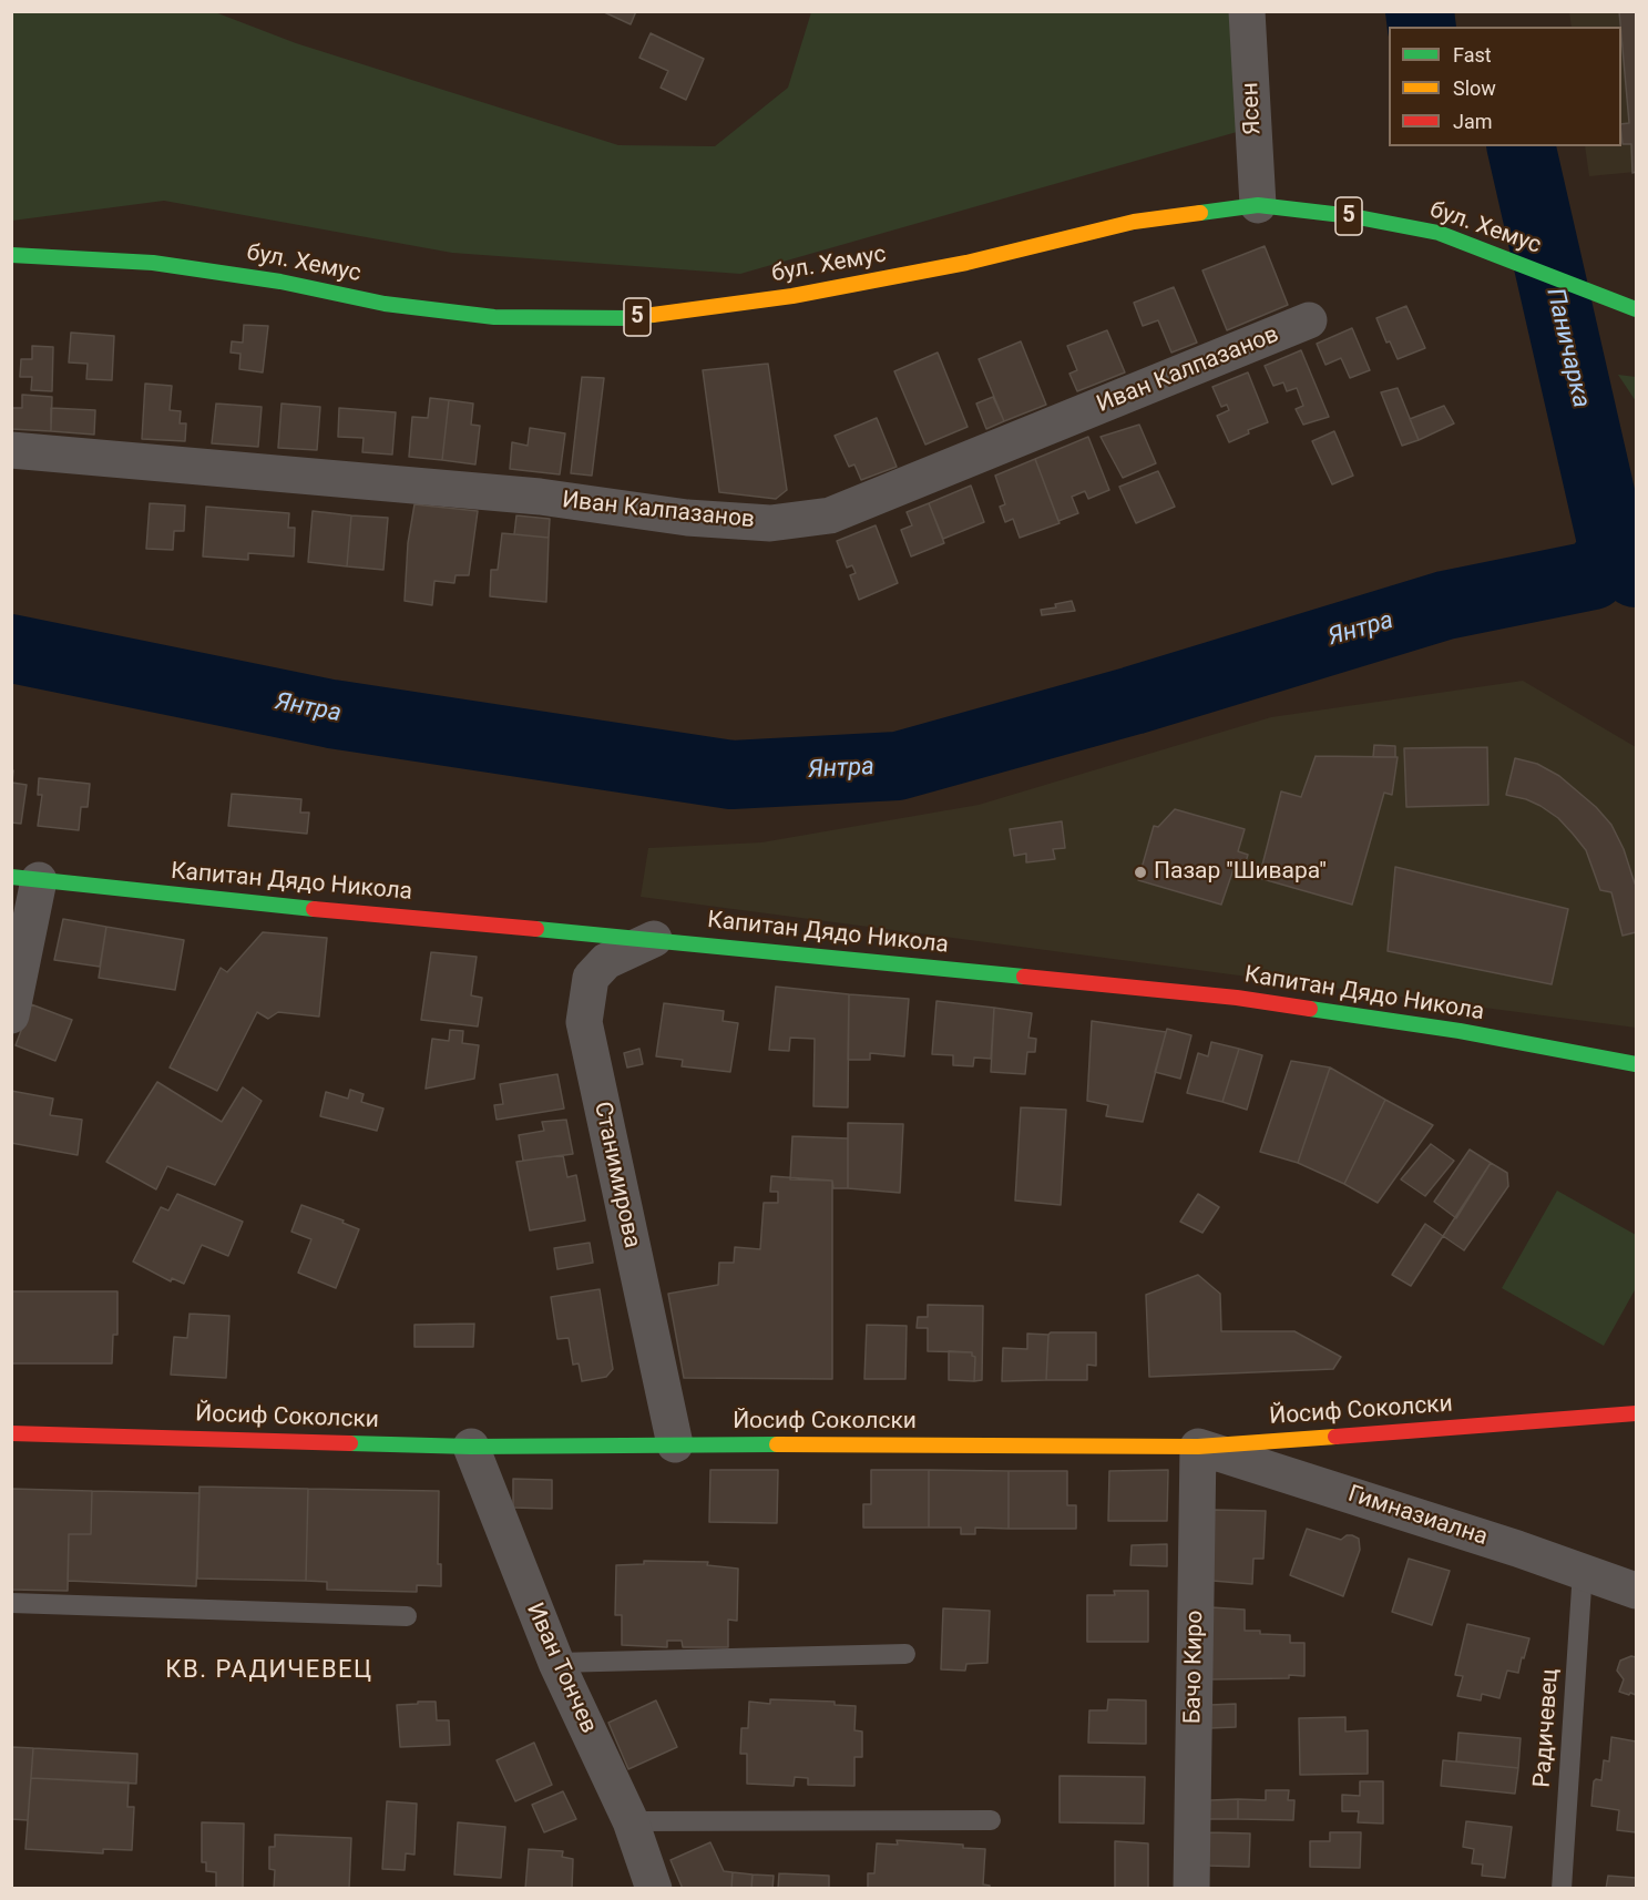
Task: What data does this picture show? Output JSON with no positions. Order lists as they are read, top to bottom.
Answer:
{
  "streets": {
    "street": [
      "Ясен",
      "5",
      "бул. Хемус",
      "Иван Калпазанов",
      "Капитан Дядо Никола",
      "Станимирова",
      "Йосиф Соколски",
      "Гимназиална",
      "Бачо Киро",
      "Иван Тончев"
    ],
    "lane": ["Радичевец"]
  },
  "crossings": [
    ["Ясен", "бул. Хемус"],
    ["Капитан Дядо Никола", "Станимирова"],
    ["Станимирова", "Йосиф Соколски"],
    ["Йосиф Соколски", "Гимназиална"],
    ["Йосиф Соколски", "Бачо Киро"],
    ["Йосиф Соколски", "Иван Тончев"],
    ["Гимназиална", "Бачо Киро"],
    ["Гимназиална", "Радичевец"]
  ],
  "districts": ["КВ. РАДИЧЕВЕЦ"],
  "water": ["Паничарка", "Янтра"],
  "places": ["Пазар ''Шивара''"],
  "legend": ["Fast", "Slow", "Jam"]
}
